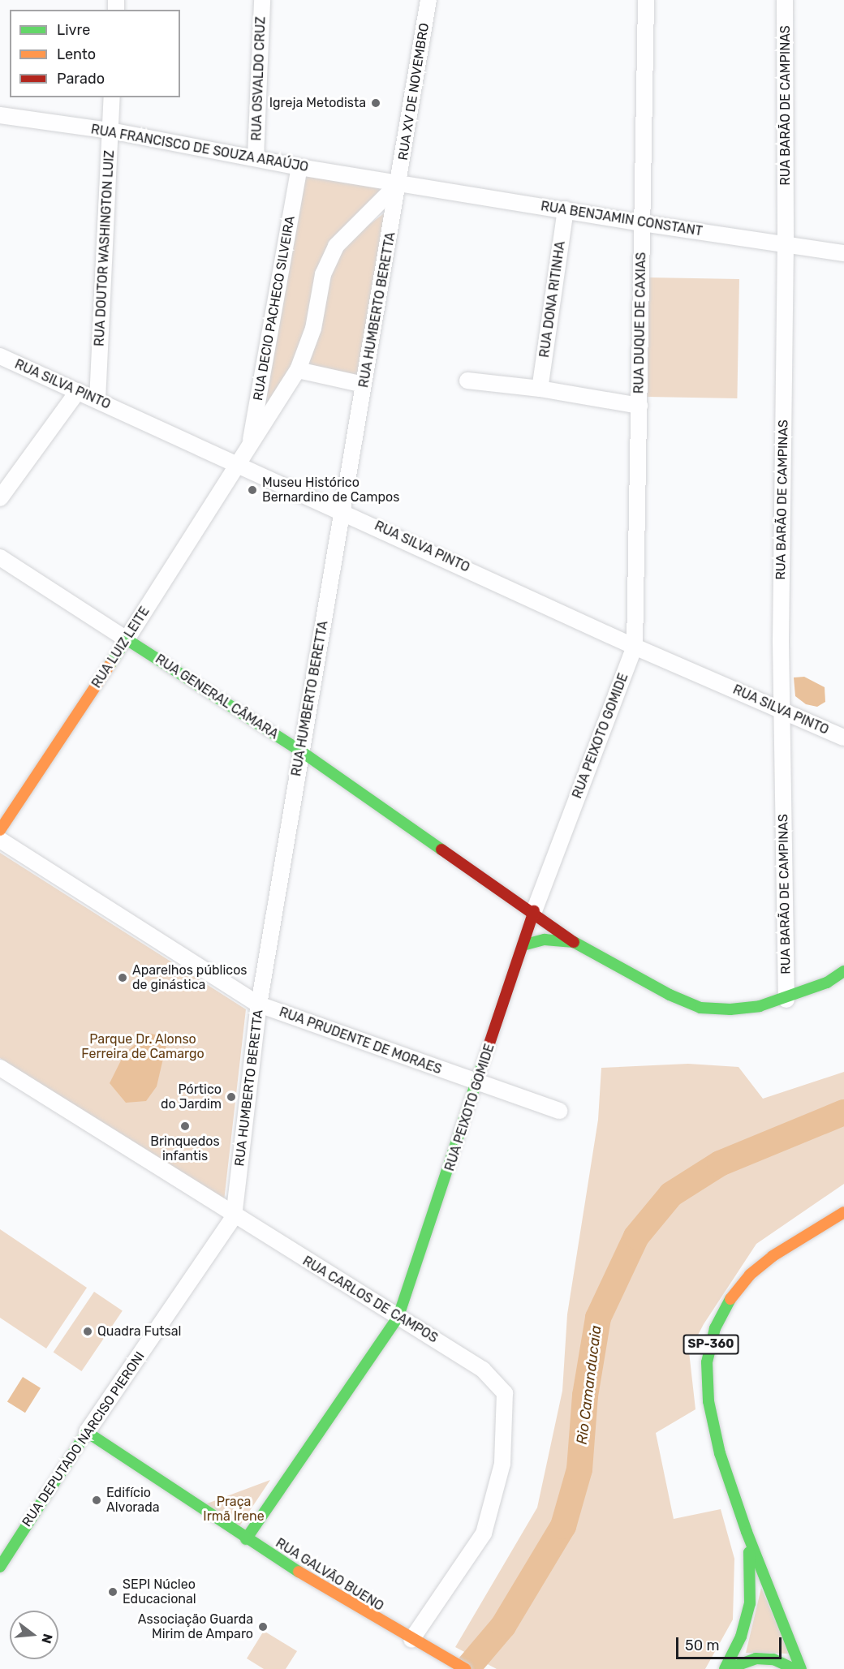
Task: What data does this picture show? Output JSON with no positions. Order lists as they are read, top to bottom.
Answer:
{
  "streets": {
    "street": [
      "RUA OSVALDO CRUZ",
      "RUA XV DE NOVEMBRO",
      "RUA BARÃO DE CAMPINAS",
      "RUA FRANCISCO DE SOUZA ARAÚJO",
      "RUA BENJAMIN CONSTANT",
      "RUA DOUTOR WASHINGTON LUIZ",
      "RUA DONA RITINHA",
      "RUA DECIO PACHECO SILVEIRA",
      "RUA HUMBERTO BERETTA",
      "RUA DUQUE DE CAXIAS",
      "RUA SILVA PINTO",
      "RUA LUIZ LEITE",
      "RUA GENERAL CÂMARA",
      "RUA PEIXOTO GOMIDE",
      "RUA PRUDENTE DE MORAES",
      "RUA CARLOS DE CAMPOS",
      "SP-360",
      "RUA DEPUTADO NARCISO PIERONI",
      "RUA GALVÃO BUENO"
    ]
  },
  "crossings": [
    ["RUA OSVALDO CRUZ", "RUA FRANCISCO DE SOUZA ARAÚJO"],
    ["RUA XV DE NOVEMBRO", "RUA FRANCISCO DE SOUZA ARAÚJO"],
    ["RUA XV DE NOVEMBRO", "RUA BENJAMIN CONSTANT"],
    ["RUA XV DE NOVEMBRO", "RUA HUMBERTO BERETTA"],
    ["RUA XV DE NOVEMBRO", "RUA LUIZ LEITE"],
    ["RUA BARÃO DE CAMPINAS", "RUA BENJAMIN CONSTANT"],
    ["RUA BARÃO DE CAMPINAS", "RUA SILVA PINTO"],
    ["RUA BARÃO DE CAMPINAS", "RUA GENERAL CÂMARA"],
    ["RUA FRANCISCO DE SOUZA ARAÚJO", "RUA BENJAMIN CONSTANT"],
    ["RUA FRANCISCO DE SOUZA ARAÚJO", "RUA DOUTOR WASHINGTON LUIZ"],
    ["RUA FRANCISCO DE SOUZA ARAÚJO", "RUA DECIO PACHECO SILVEIRA"],
    ["RUA FRANCISCO DE SOUZA ARAÚJO", "RUA HUMBERTO BERETTA"],
    ["RUA FRANCISCO DE SOUZA ARAÚJO", "RUA LUIZ LEITE"],
    ["RUA BENJAMIN CONSTANT", "RUA DONA RITINHA"],
    ["RUA BENJAMIN CONSTANT", "RUA HUMBERTO BERETTA"],
    ["RUA BENJAMIN CONSTANT", "RUA DUQUE DE CAXIAS"],
    ["RUA BENJAMIN CONSTANT", "RUA LUIZ LEITE"],
    ["RUA DOUTOR WASHINGTON LUIZ", "RUA SILVA PINTO"],
    ["RUA DECIO PACHECO SILVEIRA", "RUA LUIZ LEITE"],
    ["RUA HUMBERTO BERETTA", "RUA SILVA PINTO"],
    ["RUA HUMBERTO BERETTA", "RUA LUIZ LEITE"],
    ["RUA HUMBERTO BERETTA", "RUA GENERAL CÂMARA"],
    ["RUA HUMBERTO BERETTA", "RUA PRUDENTE DE MORAES"],
    ["RUA HUMBERTO BERETTA", "RUA CARLOS DE CAMPOS"],
    ["RUA HUMBERTO BERETTA", "RUA DEPUTADO NARCISO PIERONI"],
    ["RUA DUQUE DE CAXIAS", "RUA SILVA PINTO"],
    ["RUA DUQUE DE CAXIAS", "RUA PEIXOTO GOMIDE"],
    ["RUA SILVA PINTO", "RUA LUIZ LEITE"],
    ["RUA SILVA PINTO", "RUA PEIXOTO GOMIDE"],
    ["RUA LUIZ LEITE", "RUA GENERAL CÂMARA"],
    ["RUA GENERAL CÂMARA", "RUA PEIXOTO GOMIDE"],
    ["RUA PEIXOTO GOMIDE", "RUA PRUDENTE DE MORAES"],
    ["RUA PEIXOTO GOMIDE", "RUA CARLOS DE CAMPOS"],
    ["RUA PEIXOTO GOMIDE", "RUA GALVÃO BUENO"],
    ["RUA CARLOS DE CAMPOS", "RUA DEPUTADO NARCISO PIERONI"],
    ["RUA CARLOS DE CAMPOS", "RUA GALVÃO BUENO"],
    ["RUA DEPUTADO NARCISO PIERONI", "RUA GALVÃO BUENO"]
  ],
  "water": ["Rio Camanducaia"],
  "parks": ["Parque Dr. Alonso Ferreira de Camargo", "Praça Irmã Irene"],
  "places": [
    "Igreja Metodista",
    "Museu Histórico Bernardino de Campos",
    "Aparelhos públicos de ginástica",
    "Pórtico do Jardim",
    "Brinquedos infantis",
    "Quadra Futsal",
    "Edifício Alvorada",
    "SEPI Núcleo Educacional",
    "Associação Guarda Mirim de Amparo"
  ],
  "legend": ["Livre", "Lento", "Parado"],
  "scale_bar": "50 m",
  "north": "right"
}
